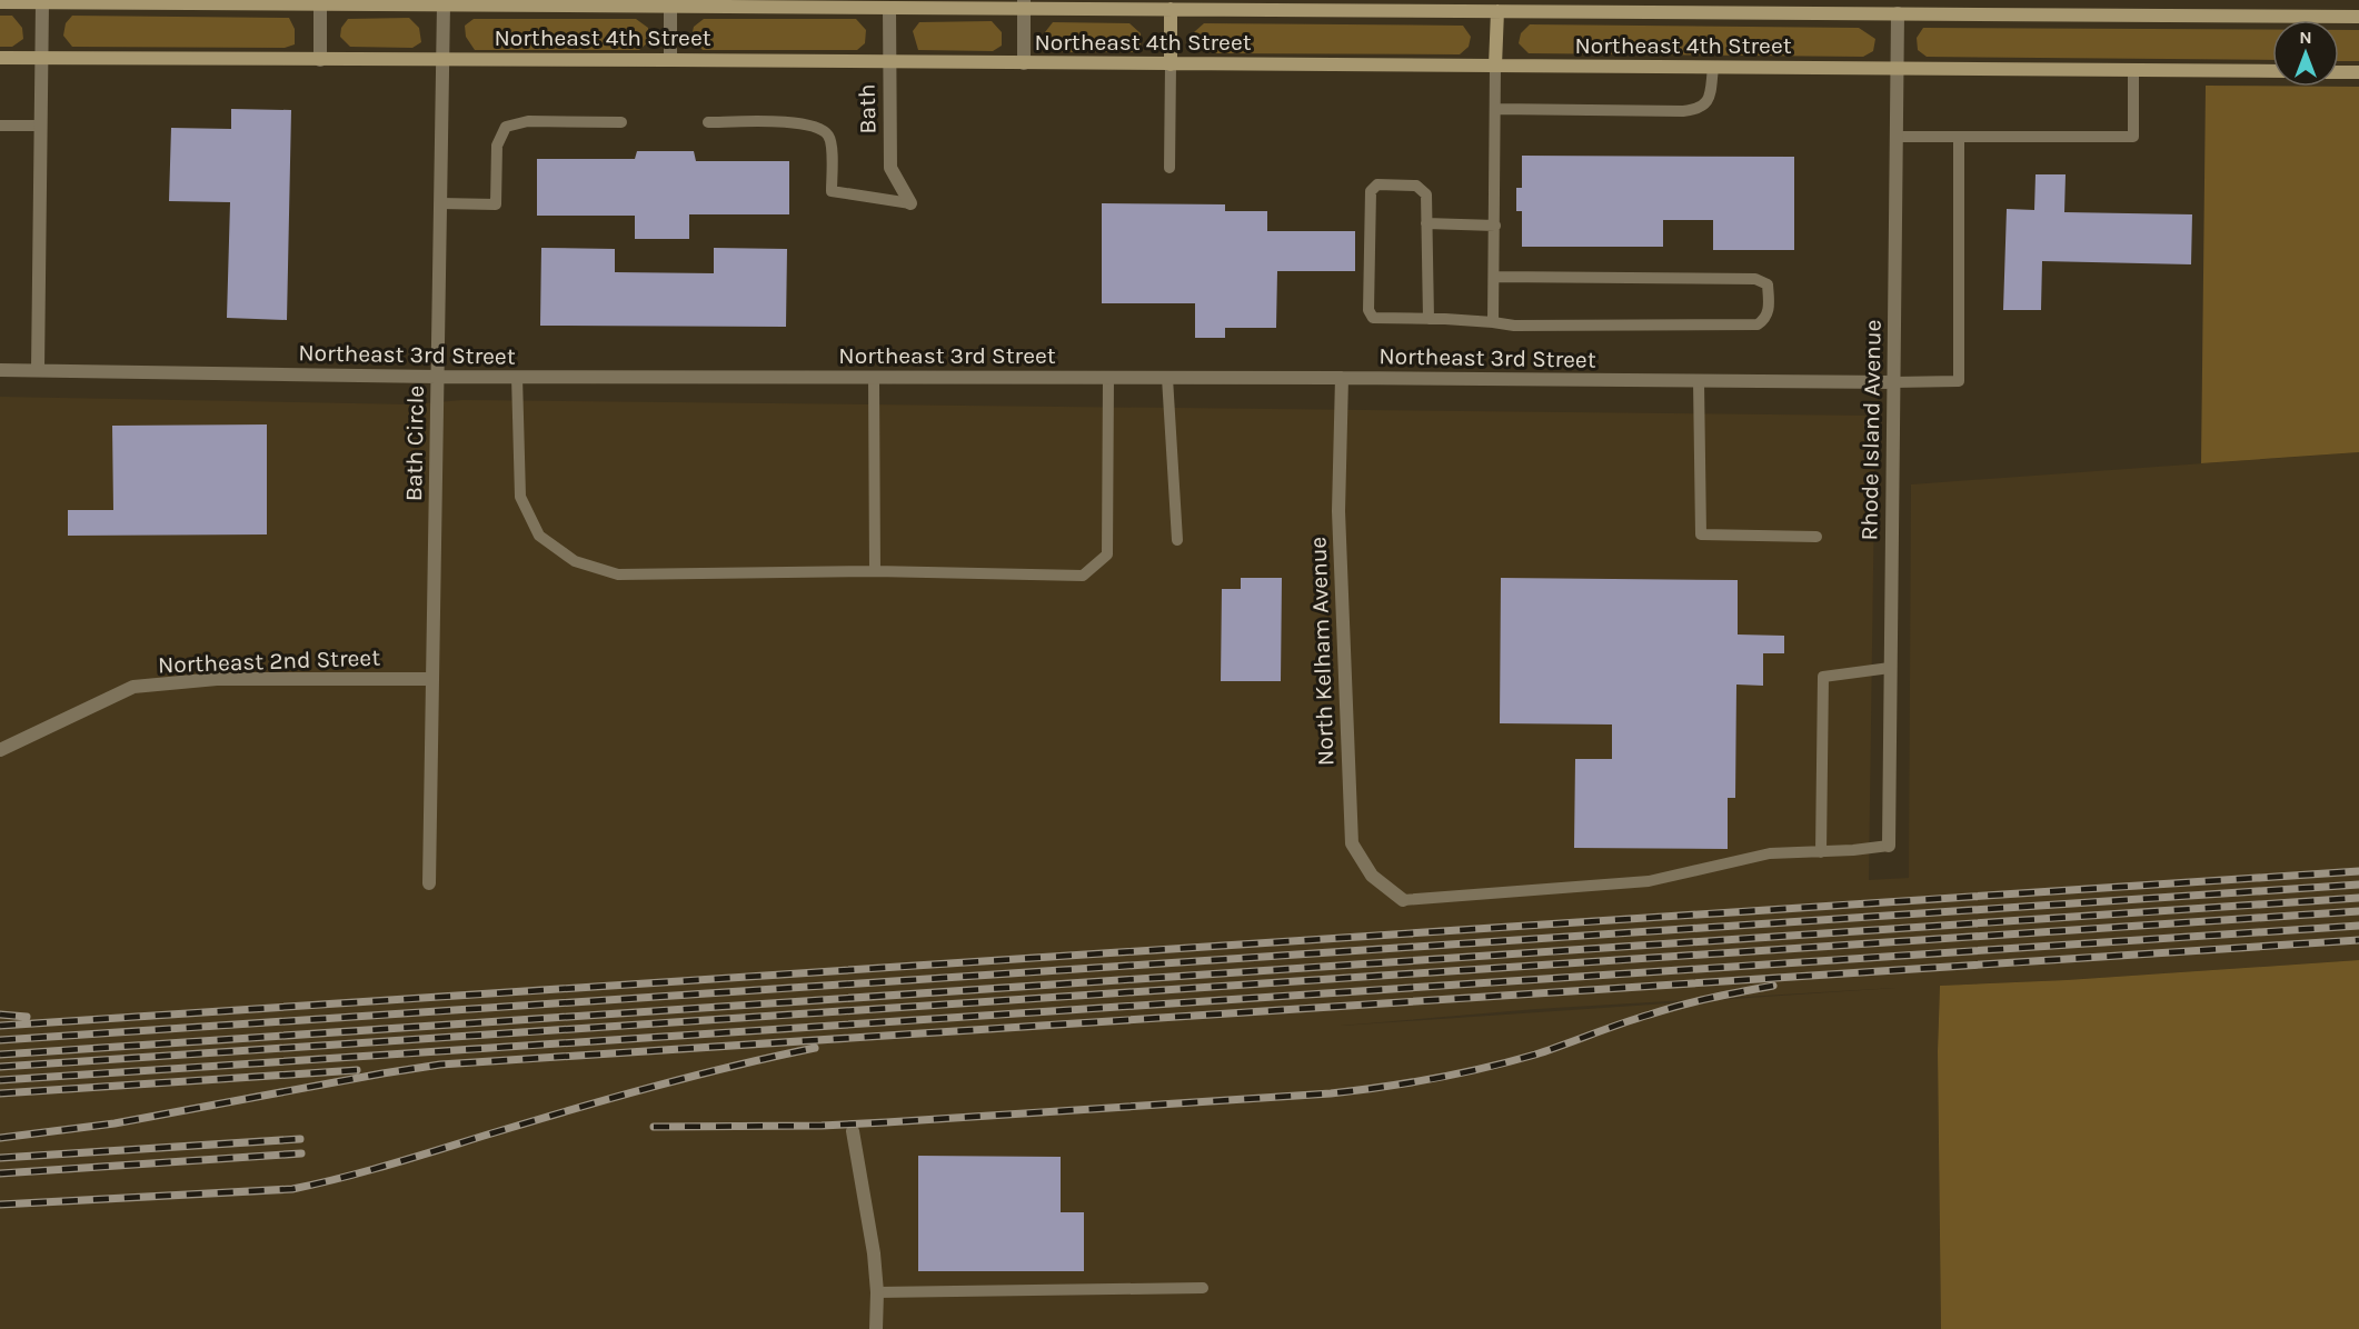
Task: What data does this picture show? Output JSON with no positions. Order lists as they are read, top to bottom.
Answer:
{
  "streets": {
    "main road": ["Northeast 4th Street"],
    "street": [
      "Bath",
      "Northeast 3rd Street",
      "Rhode Island Avenue",
      "Bath Circle",
      "North Kelham Avenue",
      "Northeast 2nd Street"
    ]
  },
  "crossings": [
    ["Northeast 4th Street", "Bath"],
    ["Northeast 4th Street", "Rhode Island Avenue"],
    ["Northeast 4th Street", "Bath Circle"],
    ["Northeast 3rd Street", "Rhode Island Avenue"],
    ["Northeast 3rd Street", "Bath Circle"],
    ["Northeast 3rd Street", "North Kelham Avenue"],
    ["Bath Circle", "Northeast 2nd Street"]
  ],
  "north": "top"
}
